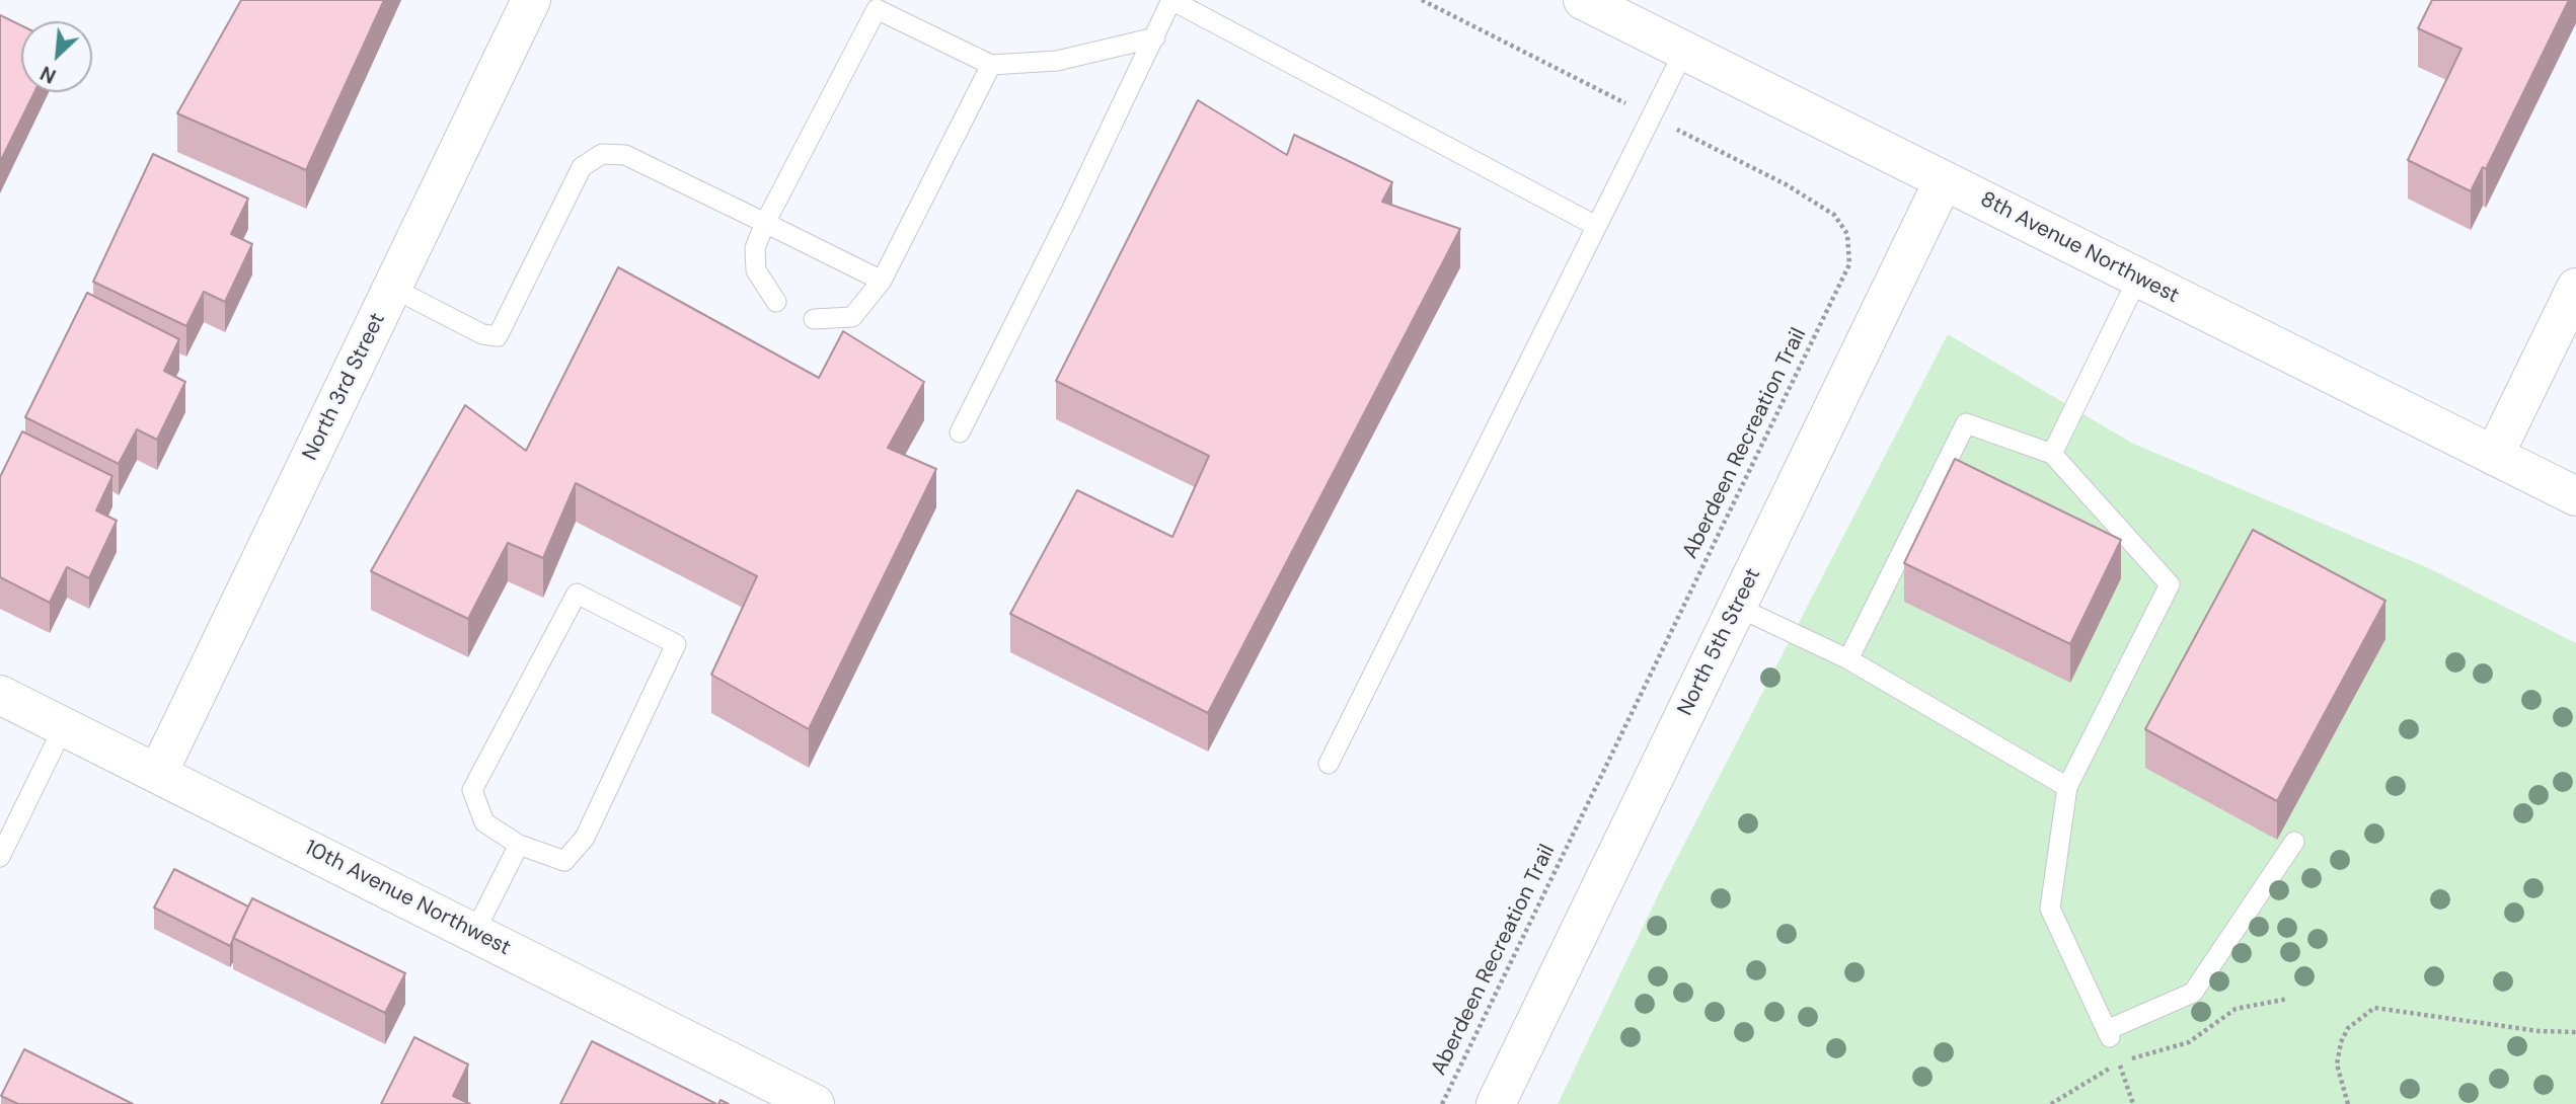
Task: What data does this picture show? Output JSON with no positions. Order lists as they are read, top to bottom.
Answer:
{
  "streets": {
    "street": [
      "8th Avenue Northwest",
      "North 3rd Street",
      "North 5th Street",
      "10th Avenue Northwest"
    ],
    "path": ["Aberdeen Recreation Trail"]
  },
  "crossings": [
    ["8th Avenue Northwest", "North 5th Street"],
    ["North 3rd Street", "10th Avenue Northwest"]
  ],
  "north": "bottom left"
}
